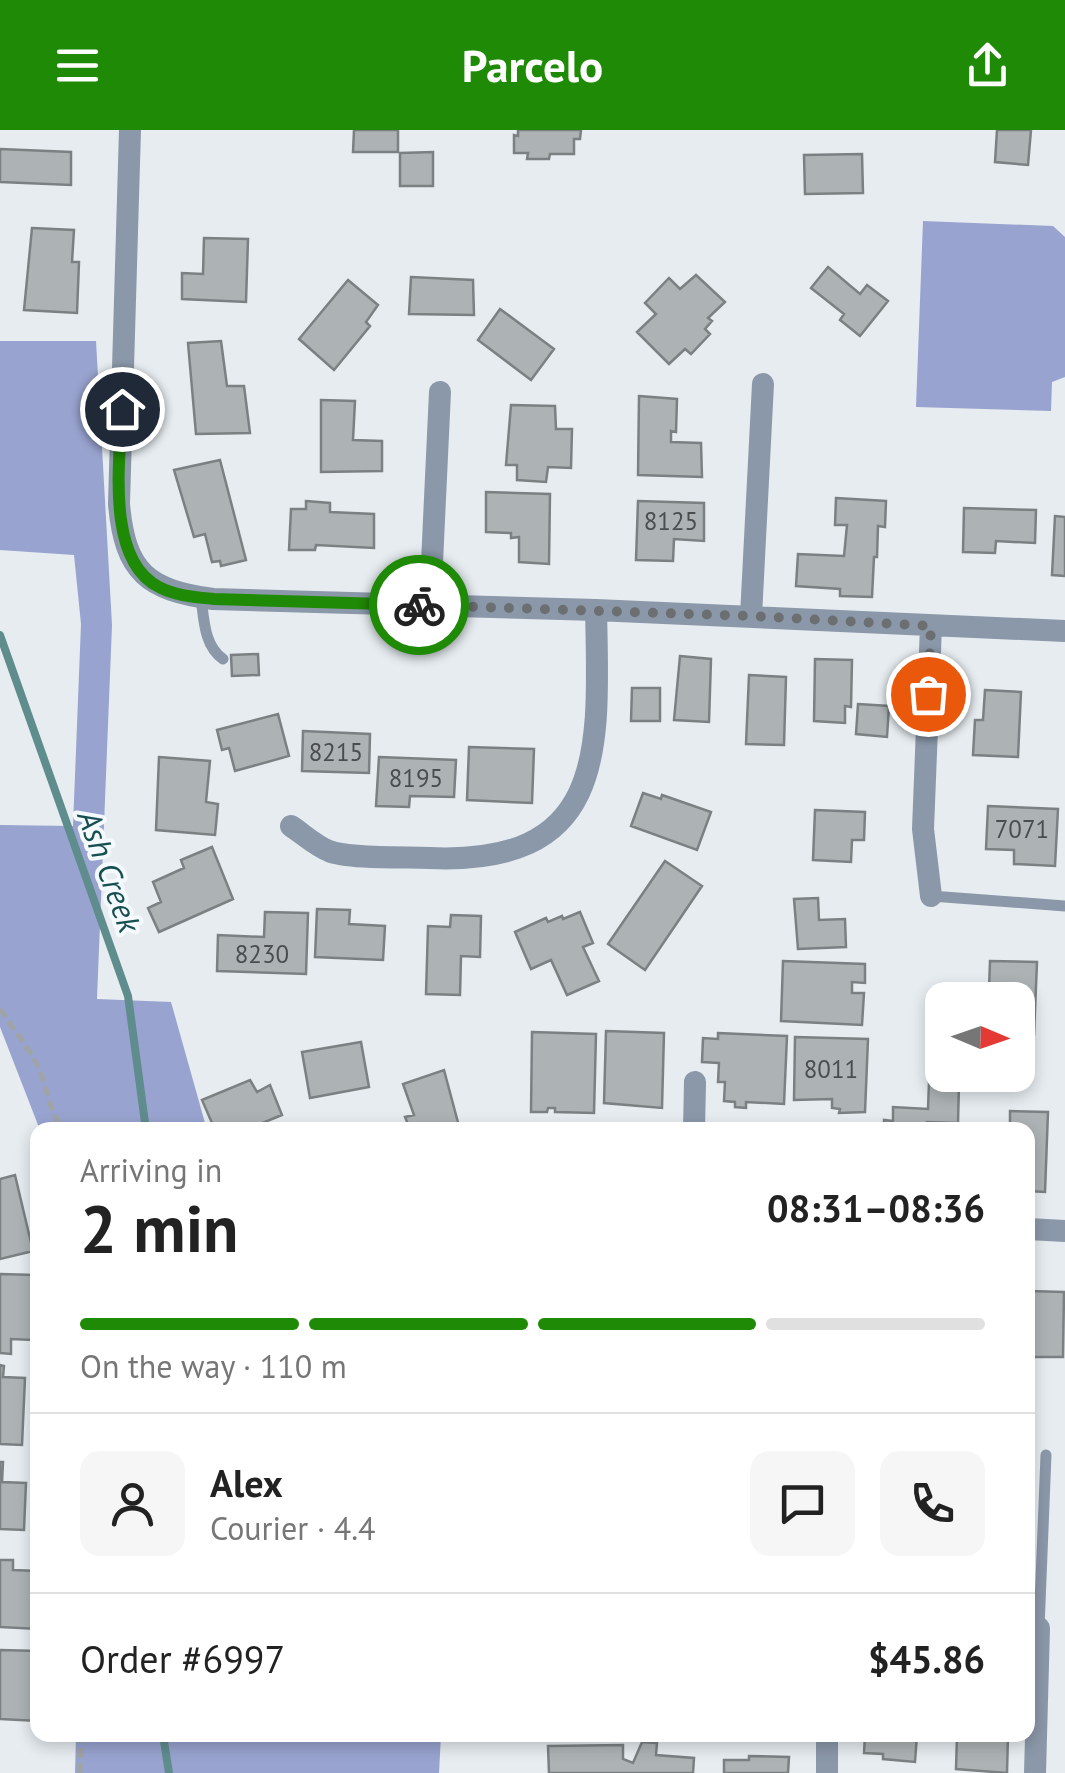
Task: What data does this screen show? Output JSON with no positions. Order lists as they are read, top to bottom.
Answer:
{
  "water": ["Ash Creek"],
  "house_numbers": [
    "8125",
    "8215",
    "8195",
    "7071",
    "8230",
    "8011"
  ],
  "north": "right",
  "page": {
    "header": "Parcelo",
    "heading": ["2 min", "Arriving in", "08:31–08:36"],
    "panel": [
      "Alex",
      "Courier · 4.4",
      "Order #6997",
      "$45.86"
    ],
    "bar": "On the way · 110 m"
  }
}
